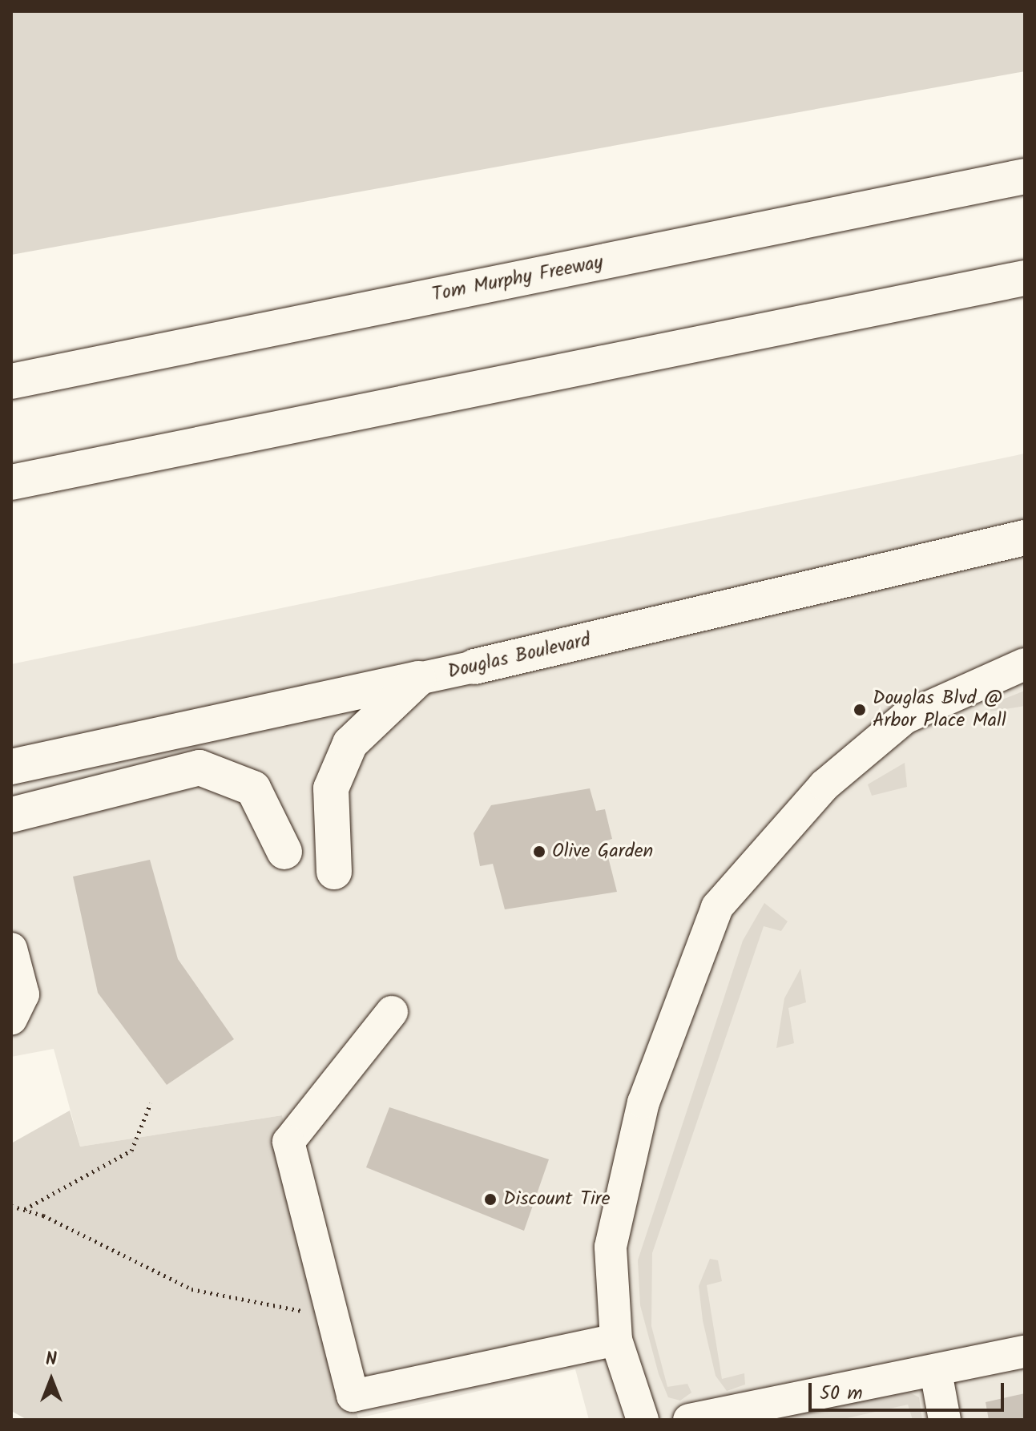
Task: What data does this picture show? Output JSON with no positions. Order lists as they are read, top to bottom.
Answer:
{
  "streets": {
    "main road": ["Tom Murphy Freeway", "Douglas Boulevard"]
  },
  "places": ["Douglas Blvd @ Arbor Place Mall", "Olive Garden", "Discount Tire"],
  "scale_bar": "50 m",
  "north": "top"
}
